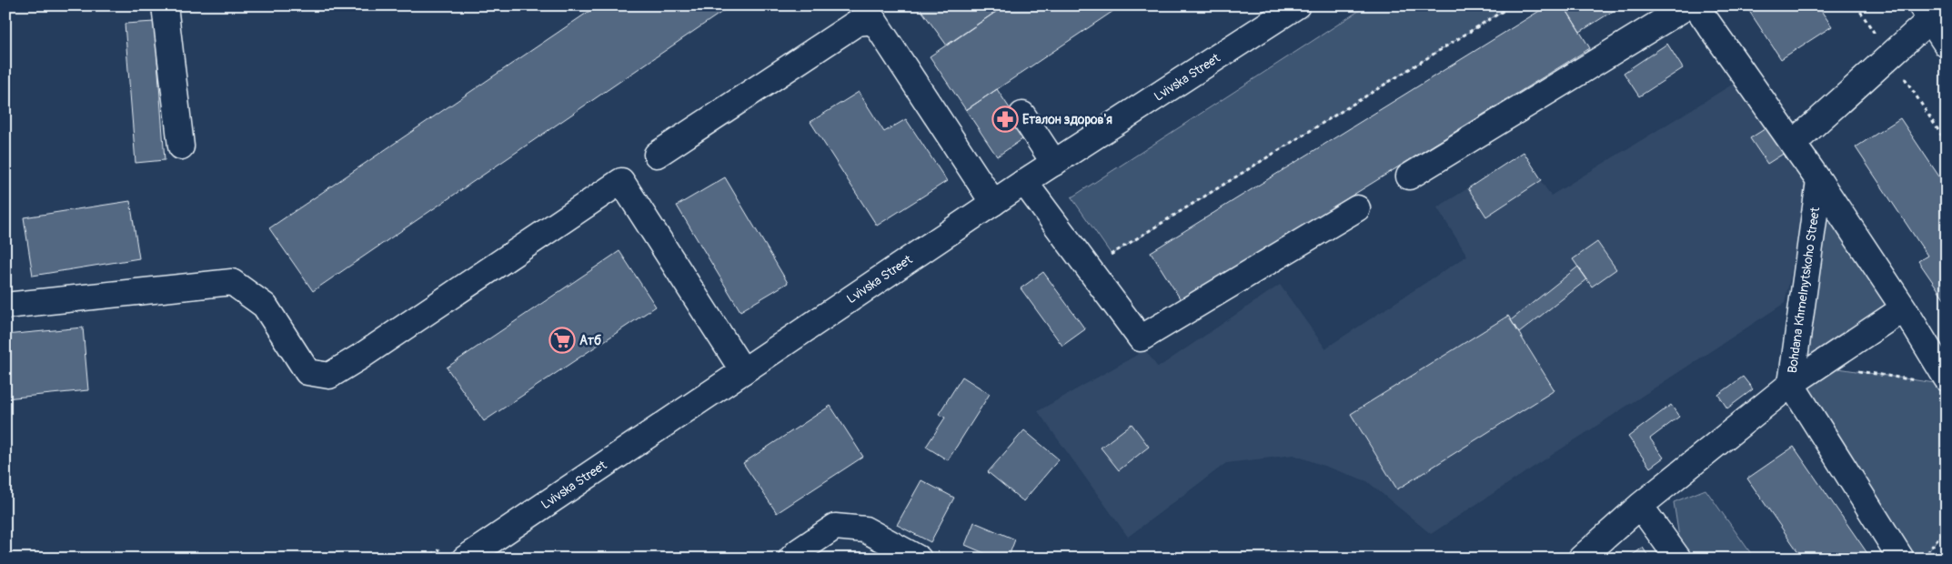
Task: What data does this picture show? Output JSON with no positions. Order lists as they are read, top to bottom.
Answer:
{
  "streets": {
    "street": ["Lvivska Street", "Bohdana Khmelnytskoho Street"]
  },
  "places": {
    "pharmacy": ["Еталон здоров'я"],
    "supermarket": ["Атб"]
  }
}
